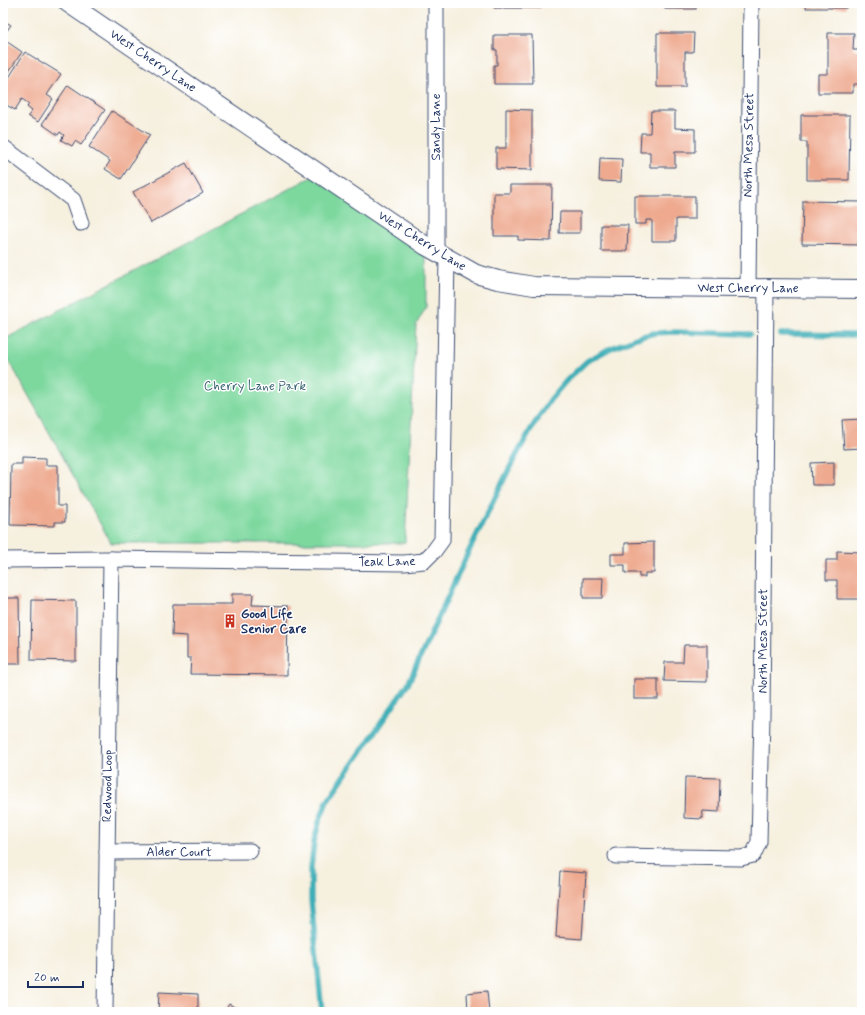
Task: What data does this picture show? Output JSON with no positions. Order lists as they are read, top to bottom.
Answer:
{
  "streets": {
    "street": [
      "West Cherry Lane",
      "Sandy Lane",
      "North Mesa Street",
      "Teak Lane",
      "Redwood Loop",
      "Alder Court"
    ]
  },
  "crossings": [
    ["West Cherry Lane", "Sandy Lane"],
    ["West Cherry Lane", "North Mesa Street"],
    ["West Cherry Lane", "Teak Lane"],
    ["Sandy Lane", "Teak Lane"],
    ["Teak Lane", "Redwood Loop"],
    ["Redwood Loop", "Alder Court"]
  ],
  "parks": ["Cherry Lane Park"],
  "places": {
    "building": ["Good Life Senior Care"]
  },
  "scale_bar": "20 m"
}
